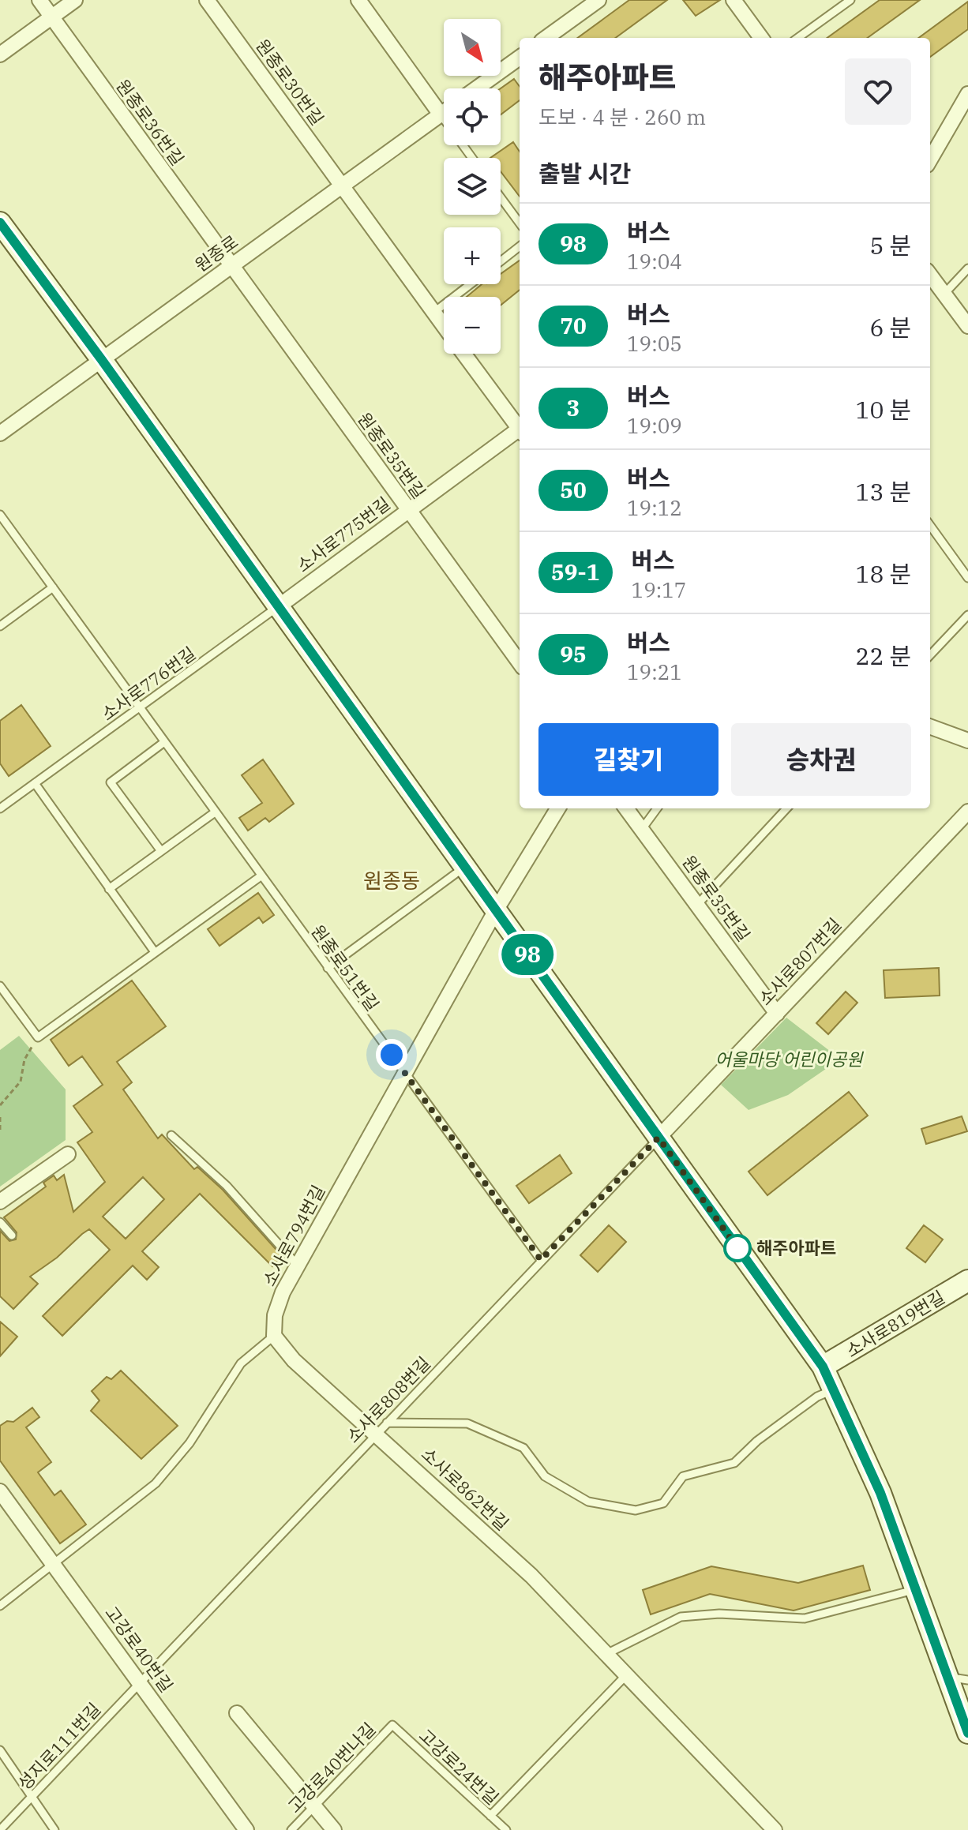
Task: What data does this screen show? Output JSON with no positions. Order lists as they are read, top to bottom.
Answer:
{
  "streets": {
    "street": [
      "원종로30번길",
      "원종로36번길",
      "원종로",
      "원종로35번길",
      "소사로775번길",
      "소사로807번길",
      "소사로794번길",
      "소사로819번길",
      "소사로862번길",
      "고강로40번길"
    ],
    "lane": [
      "소사로776번길",
      "원종로51번길",
      "소사로808번길",
      "성지로111번길",
      "고강로24번길",
      "고강로40번나길"
    ]
  },
  "crossings": [
    ["원종로30번길", "원종로"],
    ["원종로36번길", "원종로"],
    ["원종로36번길", "원종로35번길"],
    ["원종로", "원종로35번길"],
    ["원종로35번길", "소사로775번길"],
    ["원종로35번길", "소사로807번길"],
    ["소사로775번길", "소사로776번길"],
    ["소사로776번길", "원종로51번길"],
    ["소사로807번길", "소사로808번길"],
    ["원종로51번길", "소사로794번길"],
    ["원종로51번길", "소사로808번길"],
    ["소사로794번길", "소사로862번길"],
    ["소사로808번길", "소사로862번길"],
    ["소사로808번길", "고강로40번길"],
    ["소사로808번길", "성지로111번길"],
    ["고강로40번길", "성지로111번길"],
    ["고강로24번길", "고강로40번나길"]
  ],
  "districts": ["원종동"],
  "parks": ["어울마당 어린이공원"],
  "places": ["해주아파트"],
  "lines": ["bus line 98"],
  "north": "bottom right",
  "page": {
    "on_map": "98",
    "map_buttons": ["+", "−"],
    "heading": [
      ["해주아파트", "도보 · 4 분 · 260 m"],
      "출발 시간"
    ],
    "list": [
      {
        "mark": "98",
        "name": "버스",
        "note": "19:04",
        "value": "5 분"
      },
      {
        "mark": "70",
        "name": "버스",
        "note": "19:05",
        "value": "6 분"
      },
      {
        "mark": "3",
        "name": "버스",
        "note": "19:09",
        "value": "10 분"
      },
      {
        "mark": "50",
        "name": "버스",
        "note": "19:12",
        "value": "13 분"
      },
      {
        "mark": "59-1",
        "name": "버스",
        "note": "19:17",
        "value": "18 분"
      },
      {
        "mark": "95",
        "name": "버스",
        "note": "19:21",
        "value": "22 분"
      }
    ],
    "buttons": ["길찾기", "승차권"]
  }
}
